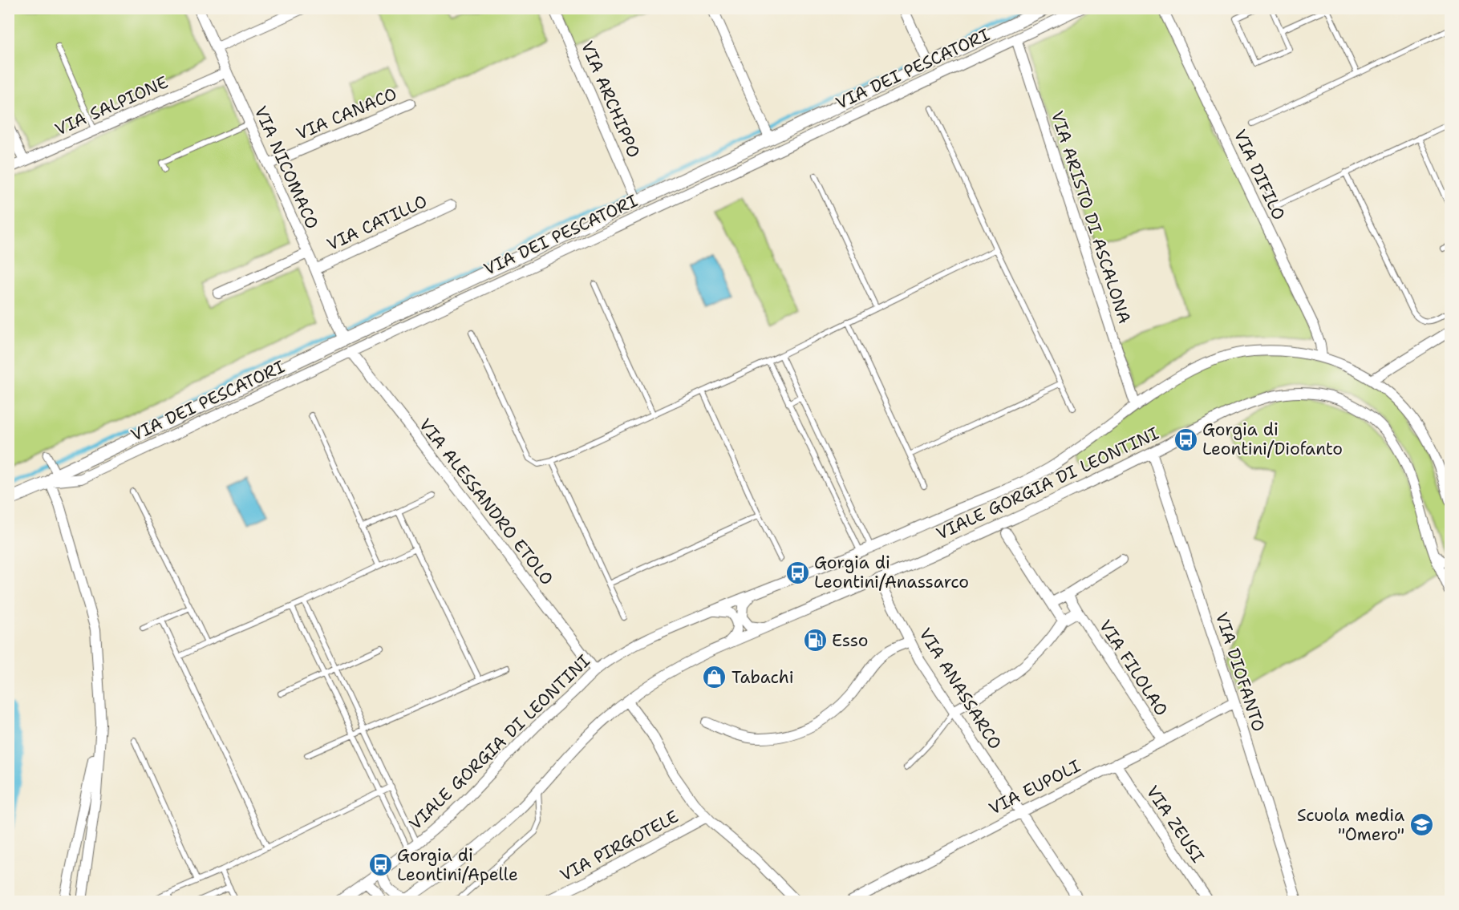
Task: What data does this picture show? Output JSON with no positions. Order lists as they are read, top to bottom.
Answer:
{
  "streets": {
    "street": [
      "VIA DEI PESCATORI",
      "VIA ARCHIPPO",
      "VIA SALPIONE",
      "VIA CANACO",
      "VIA NICOMACO",
      "VIA DIFILO",
      "VIA ARISTO DI ASCALONA",
      "VIA CATILLO",
      "VIALE GORGIA DI LEONTINI",
      "VIA ALESSANDRO ETOLO",
      "VIA FILOLAO",
      "VIA DIOFANTO",
      "VIA ANASSARCO",
      "VIA EUPOLI",
      "VIA ZEUSI",
      "VIA PIRGOTELE"
    ]
  },
  "crossings": [
    ["VIA DEI PESCATORI", "VIA ARCHIPPO"],
    ["VIA DEI PESCATORI", "VIA NICOMACO"],
    ["VIA DEI PESCATORI", "VIA ARISTO DI ASCALONA"],
    ["VIA DEI PESCATORI", "VIA ALESSANDRO ETOLO"],
    ["VIA SALPIONE", "VIA NICOMACO"],
    ["VIA CANACO", "VIA NICOMACO"],
    ["VIA NICOMACO", "VIA CATILLO"],
    ["VIA DIFILO", "VIALE GORGIA DI LEONTINI"],
    ["VIA ARISTO DI ASCALONA", "VIALE GORGIA DI LEONTINI"],
    ["VIALE GORGIA DI LEONTINI", "VIA ALESSANDRO ETOLO"],
    ["VIALE GORGIA DI LEONTINI", "VIA DIOFANTO"],
    ["VIALE GORGIA DI LEONTINI", "VIA ANASSARCO"],
    ["VIA FILOLAO", "VIA EUPOLI"],
    ["VIA DIOFANTO", "VIA EUPOLI"],
    ["VIA ANASSARCO", "VIA EUPOLI"],
    ["VIA EUPOLI", "VIA ZEUSI"]
  ],
  "places": {
    "bus stop": ["Gorgia di Leontini/Diofanto", "Gorgia di Leontini/Anassarco", "Gorgia di Leontini/Apelle"],
    "fuel station": ["Esso"],
    "shop": ["Tabachi"],
    "school or university": ["Scuola media \"Omero\""]
  }
}
